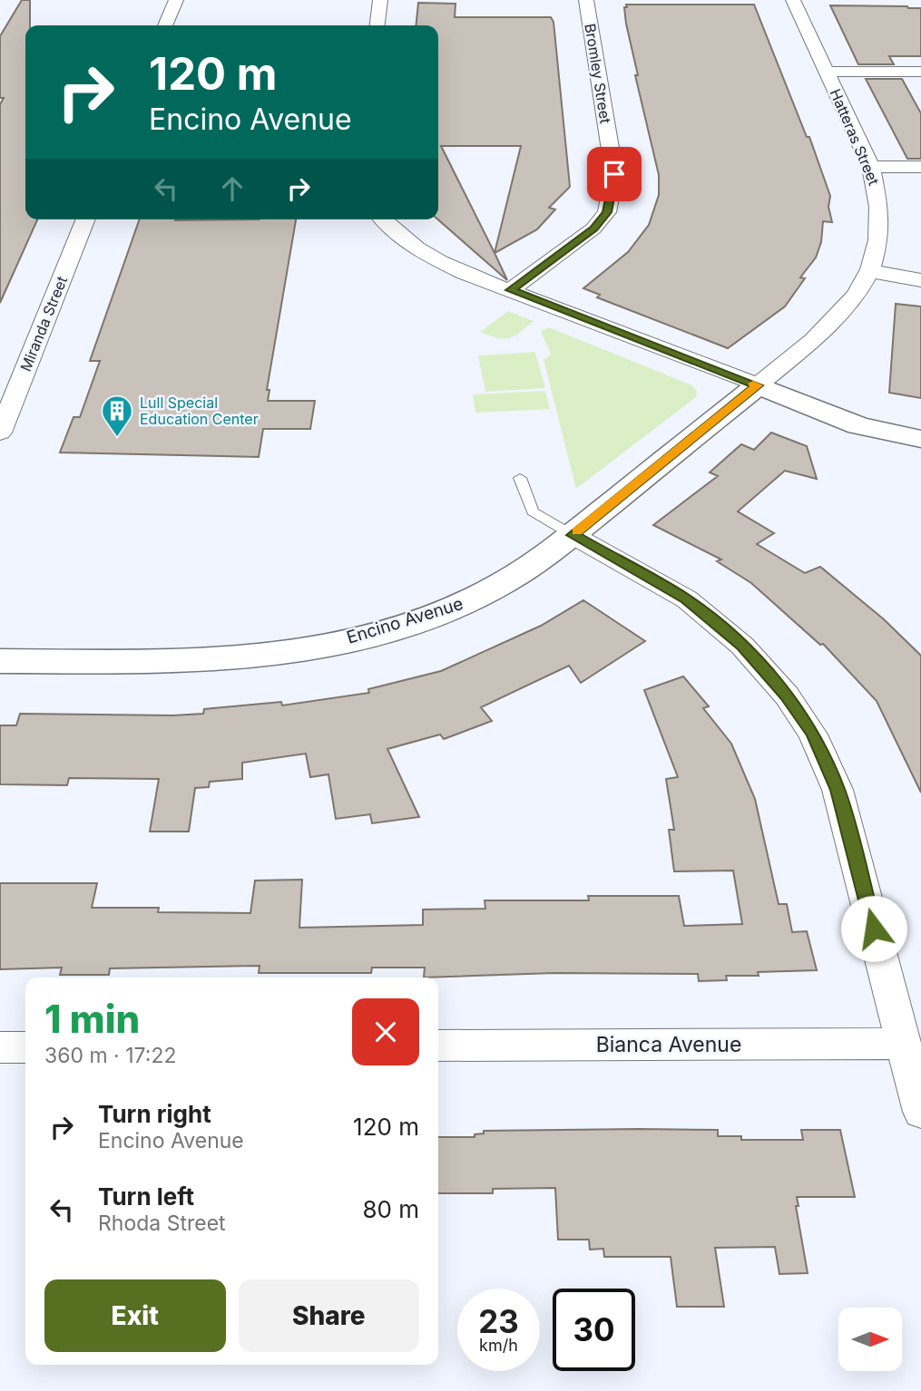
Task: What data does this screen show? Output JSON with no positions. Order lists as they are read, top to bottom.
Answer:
{
  "streets": {
    "street": [
      "Bromley Street",
      "Hatteras Street",
      "Miranda Street",
      "Encino Avenue",
      "Bianca Avenue"
    ]
  },
  "crossings": [
    ["Hatteras Street", "Encino Avenue"]
  ],
  "places": {
    "building": ["Lull Special Education Center"]
  },
  "north": "right",
  "page": {
    "turn": ["120 m", "Encino Avenue"],
    "heading": ["1 min", "360 m · 17:22"],
    "list": [
      {
        "name": "Turn right",
        "note": "Encino Avenue",
        "value": "120 m"
      },
      {
        "name": "Turn left",
        "note": "Rhoda Street",
        "value": "80 m"
      }
    ],
    "buttons": ["Exit", "Share"],
    "speed": "23 km/h",
    "limit": "30"
  }
}
